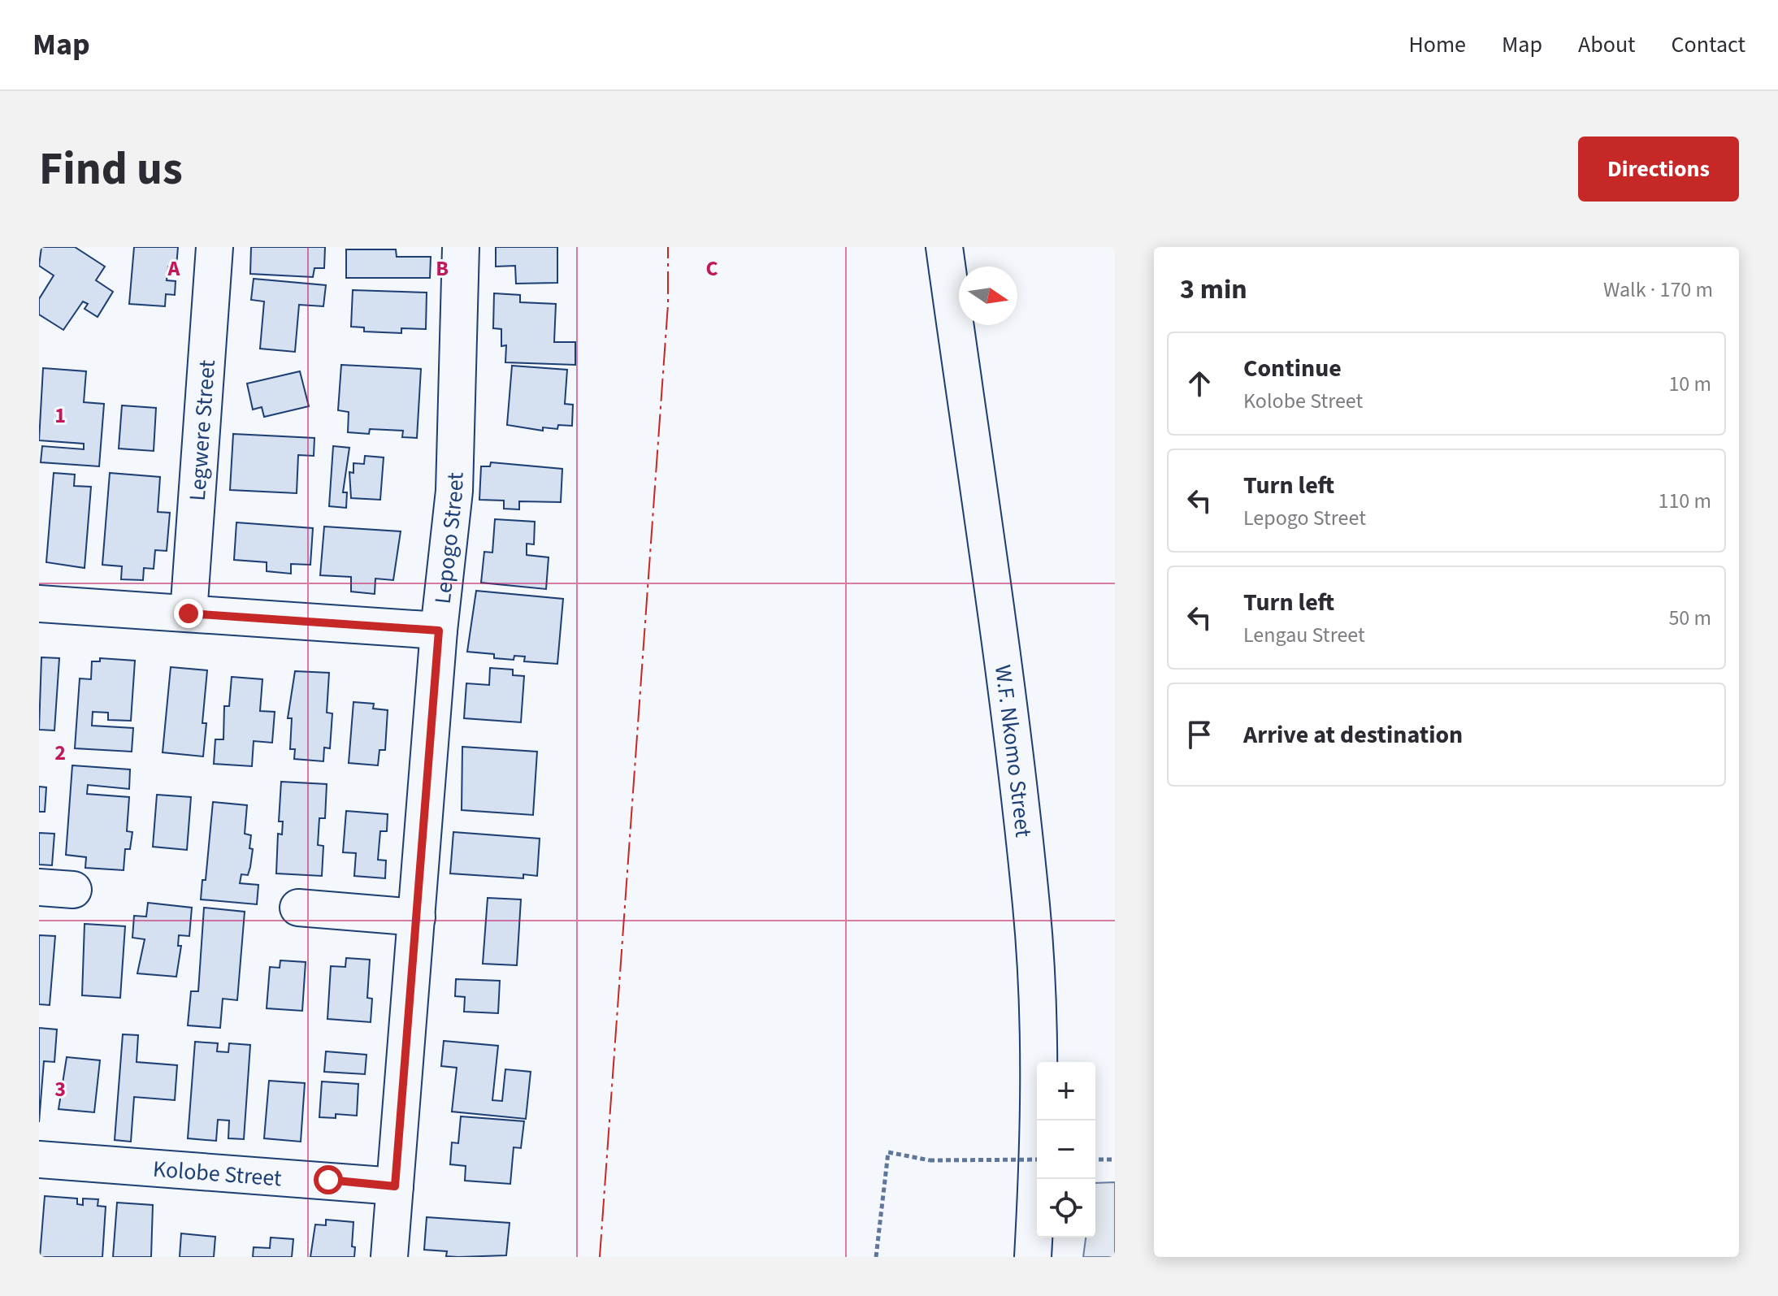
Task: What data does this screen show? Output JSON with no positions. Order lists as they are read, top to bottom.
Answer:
{
  "streets": {
    "street": [
      "Legwere Street",
      "Lepogo Street",
      "W.F. Nkomo Street",
      "Kolobe Street"
    ]
  },
  "crossings": [
    ["Lepogo Street", "Kolobe Street"]
  ],
  "north": "right",
  "page": {
    "header": "Map",
    "nav": [
      "Home",
      "Map",
      "About",
      "Contact"
    ],
    "buttons": "Directions",
    "title": "Find us",
    "heading": ["3 min", "Walk · 170 m"],
    "list": [
      ["Continue", "Kolobe Street", "10 m"],
      ["Turn left", "Lepogo Street", "110 m"],
      ["Turn left", "Lengau Street", "50 m"],
      "Arrive at destination"
    ],
    "map_buttons": ["+", "−"]
  },
  "grid": {
    "columns": ["A", "B", "C"],
    "rows": ["1", "2", "3"]
  }
}
